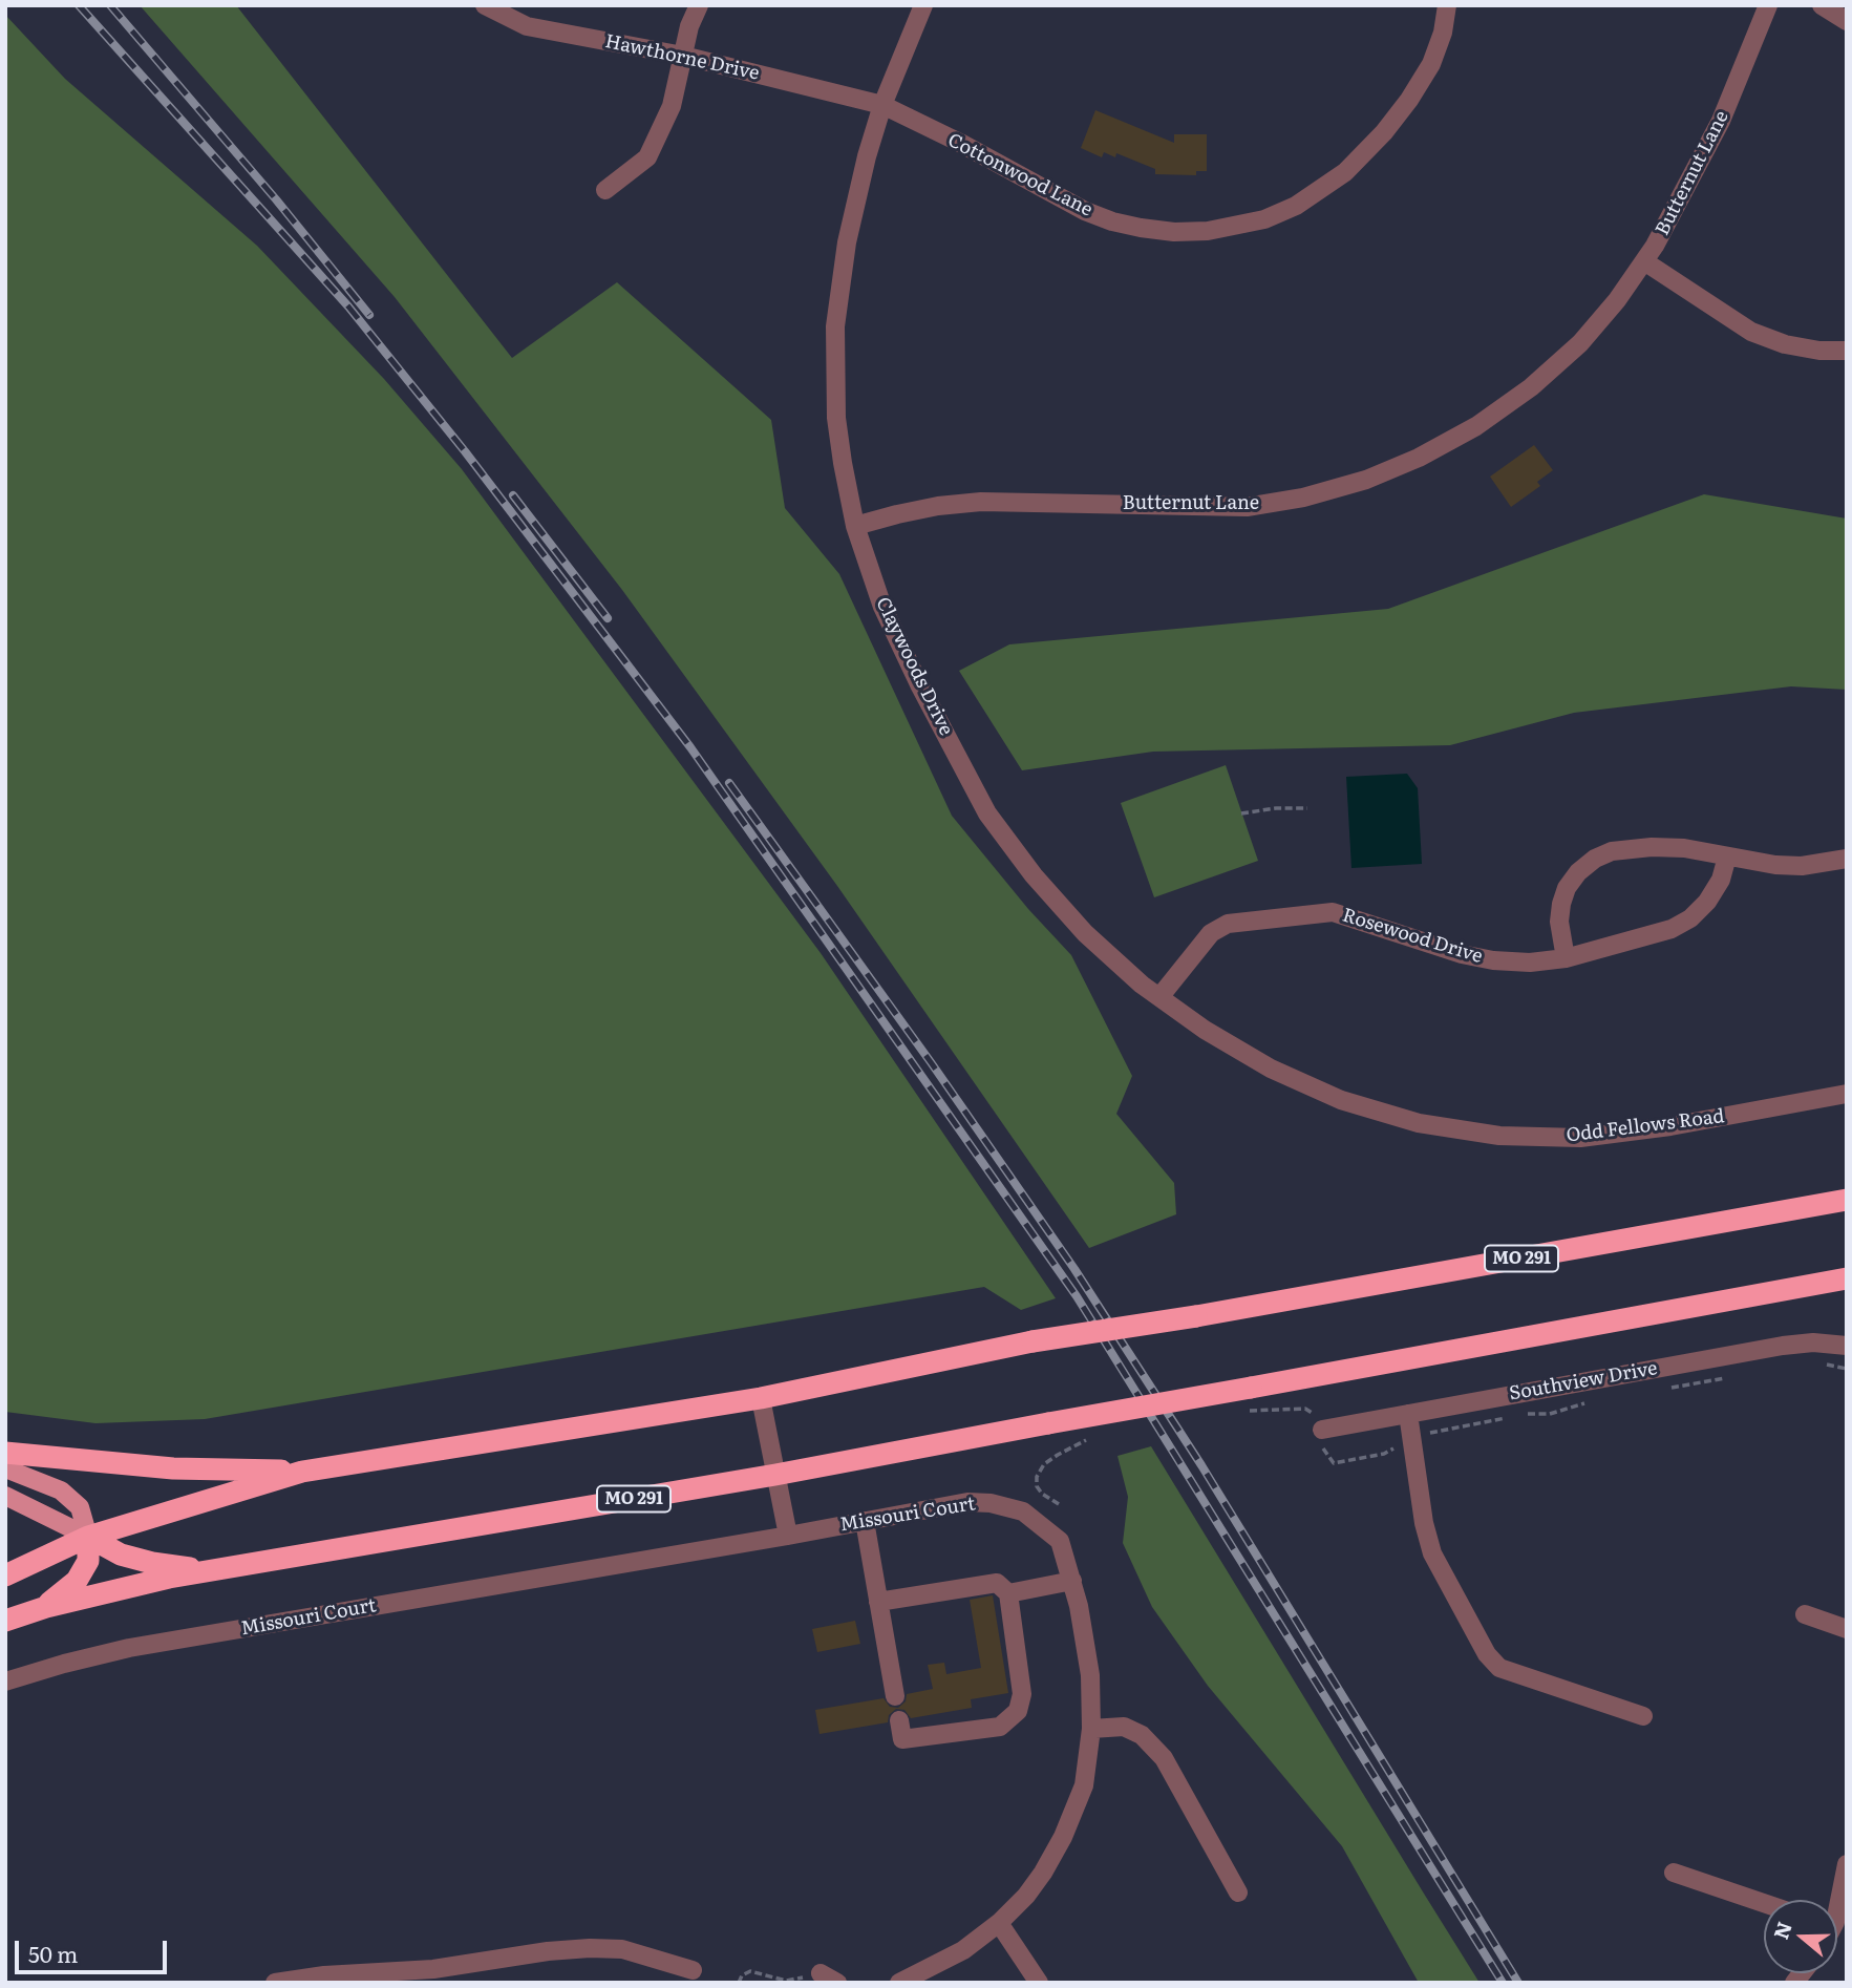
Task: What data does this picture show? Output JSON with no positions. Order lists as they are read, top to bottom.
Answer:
{
  "streets": {
    "highway": ["MO 291"],
    "street": [
      "Hawthorne Drive",
      "Butternut Lane",
      "Cottonwood Lane",
      "Claywoods Drive",
      "Rosewood Drive",
      "Odd Fellows Road",
      "Southview Drive",
      "Missouri Court"
    ]
  },
  "crossings": [
    ["Hawthorne Drive", "Cottonwood Lane"],
    ["Hawthorne Drive", "Claywoods Drive"],
    ["Butternut Lane", "Claywoods Drive"],
    ["Cottonwood Lane", "Claywoods Drive"],
    ["Claywoods Drive", "Rosewood Drive"],
    ["Claywoods Drive", "Odd Fellows Road"]
  ],
  "scale_bar": "50 m",
  "north": "left"
}
